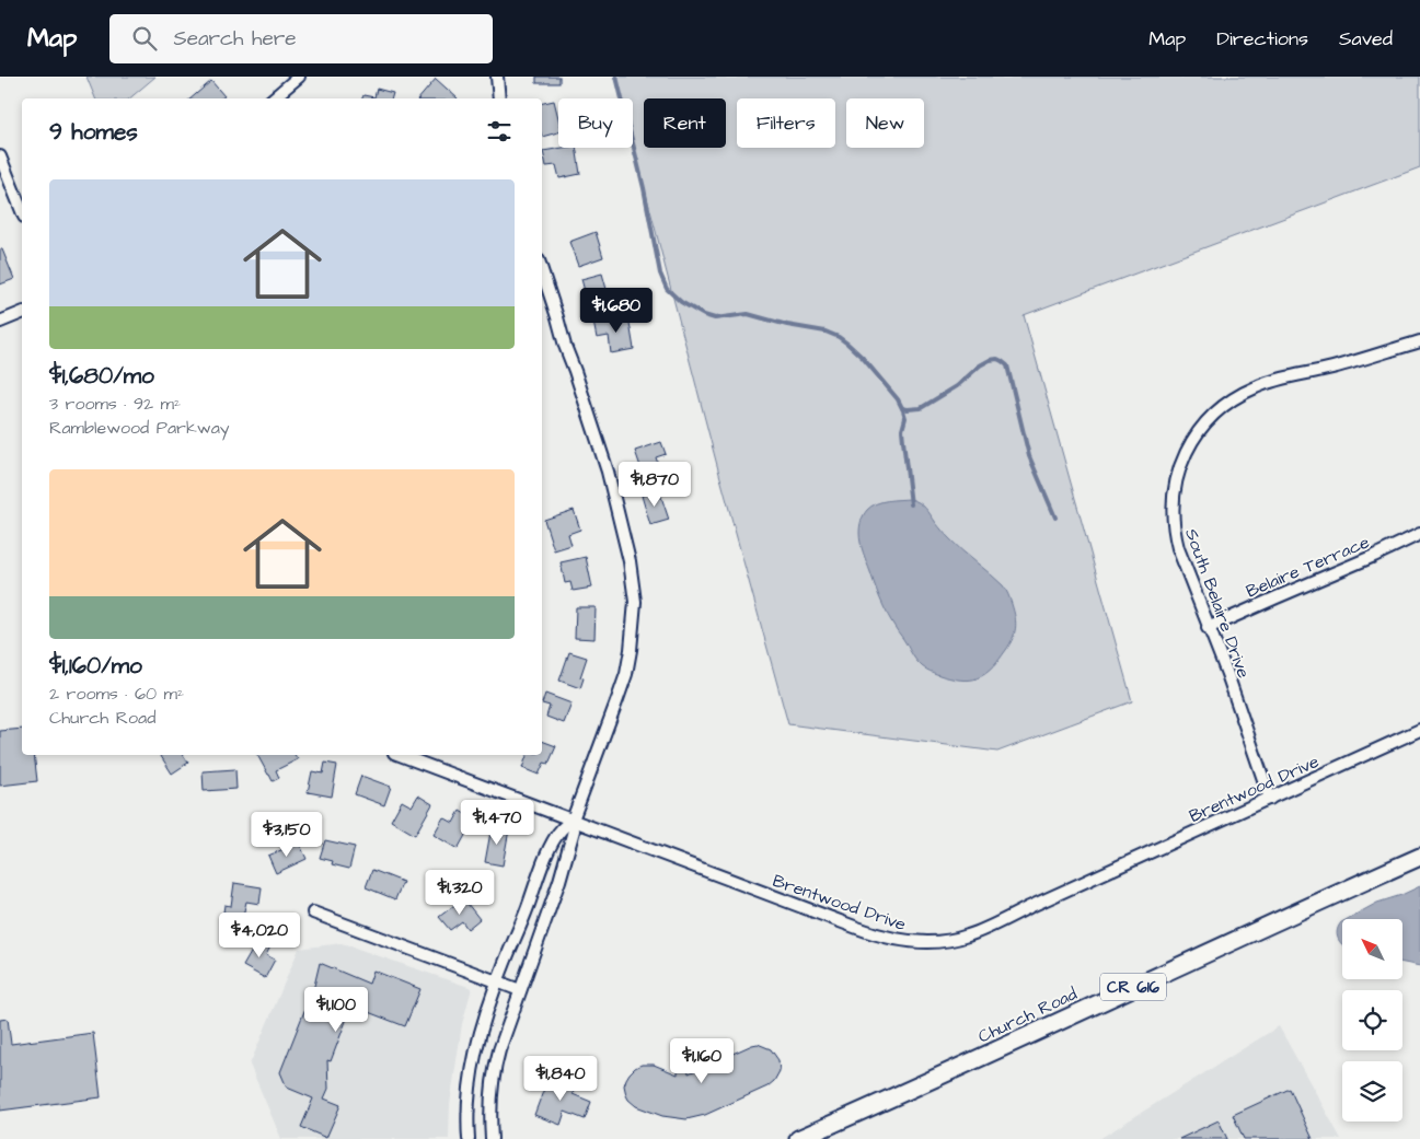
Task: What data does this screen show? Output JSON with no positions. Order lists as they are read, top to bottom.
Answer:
{
  "streets": {
    "main road": ["CR 616", "Church Road"],
    "street": ["Belaire Terrace", "South Belaire Drive", "Brentwood Drive"]
  },
  "crossings": [
    ["Belaire Terrace", "South Belaire Drive"],
    ["South Belaire Drive", "Brentwood Drive"]
  ],
  "north": "top left",
  "page": {
    "header": "Map",
    "search": "Search here",
    "nav": ["Map", "Directions", "Saved"],
    "chip": [
      "Buy",
      "Rent",
      "Filters",
      "New"
    ],
    "heading": "9 homes",
    "list": [
      {
        "name": "$1,680/mo",
        "note": "3 rooms · 92 m² · Ramblewood Parkway"
      },
      {
        "name": "$1,160/mo",
        "note": "2 rooms · 60 m² · Church Road"
      }
    ],
    "price": [
      "$1,680",
      "$1,870",
      "$1,470",
      "$3,150",
      "$1,320",
      "$4,020",
      "$1,100",
      "$1,160",
      "$1,840"
    ]
  }
}
